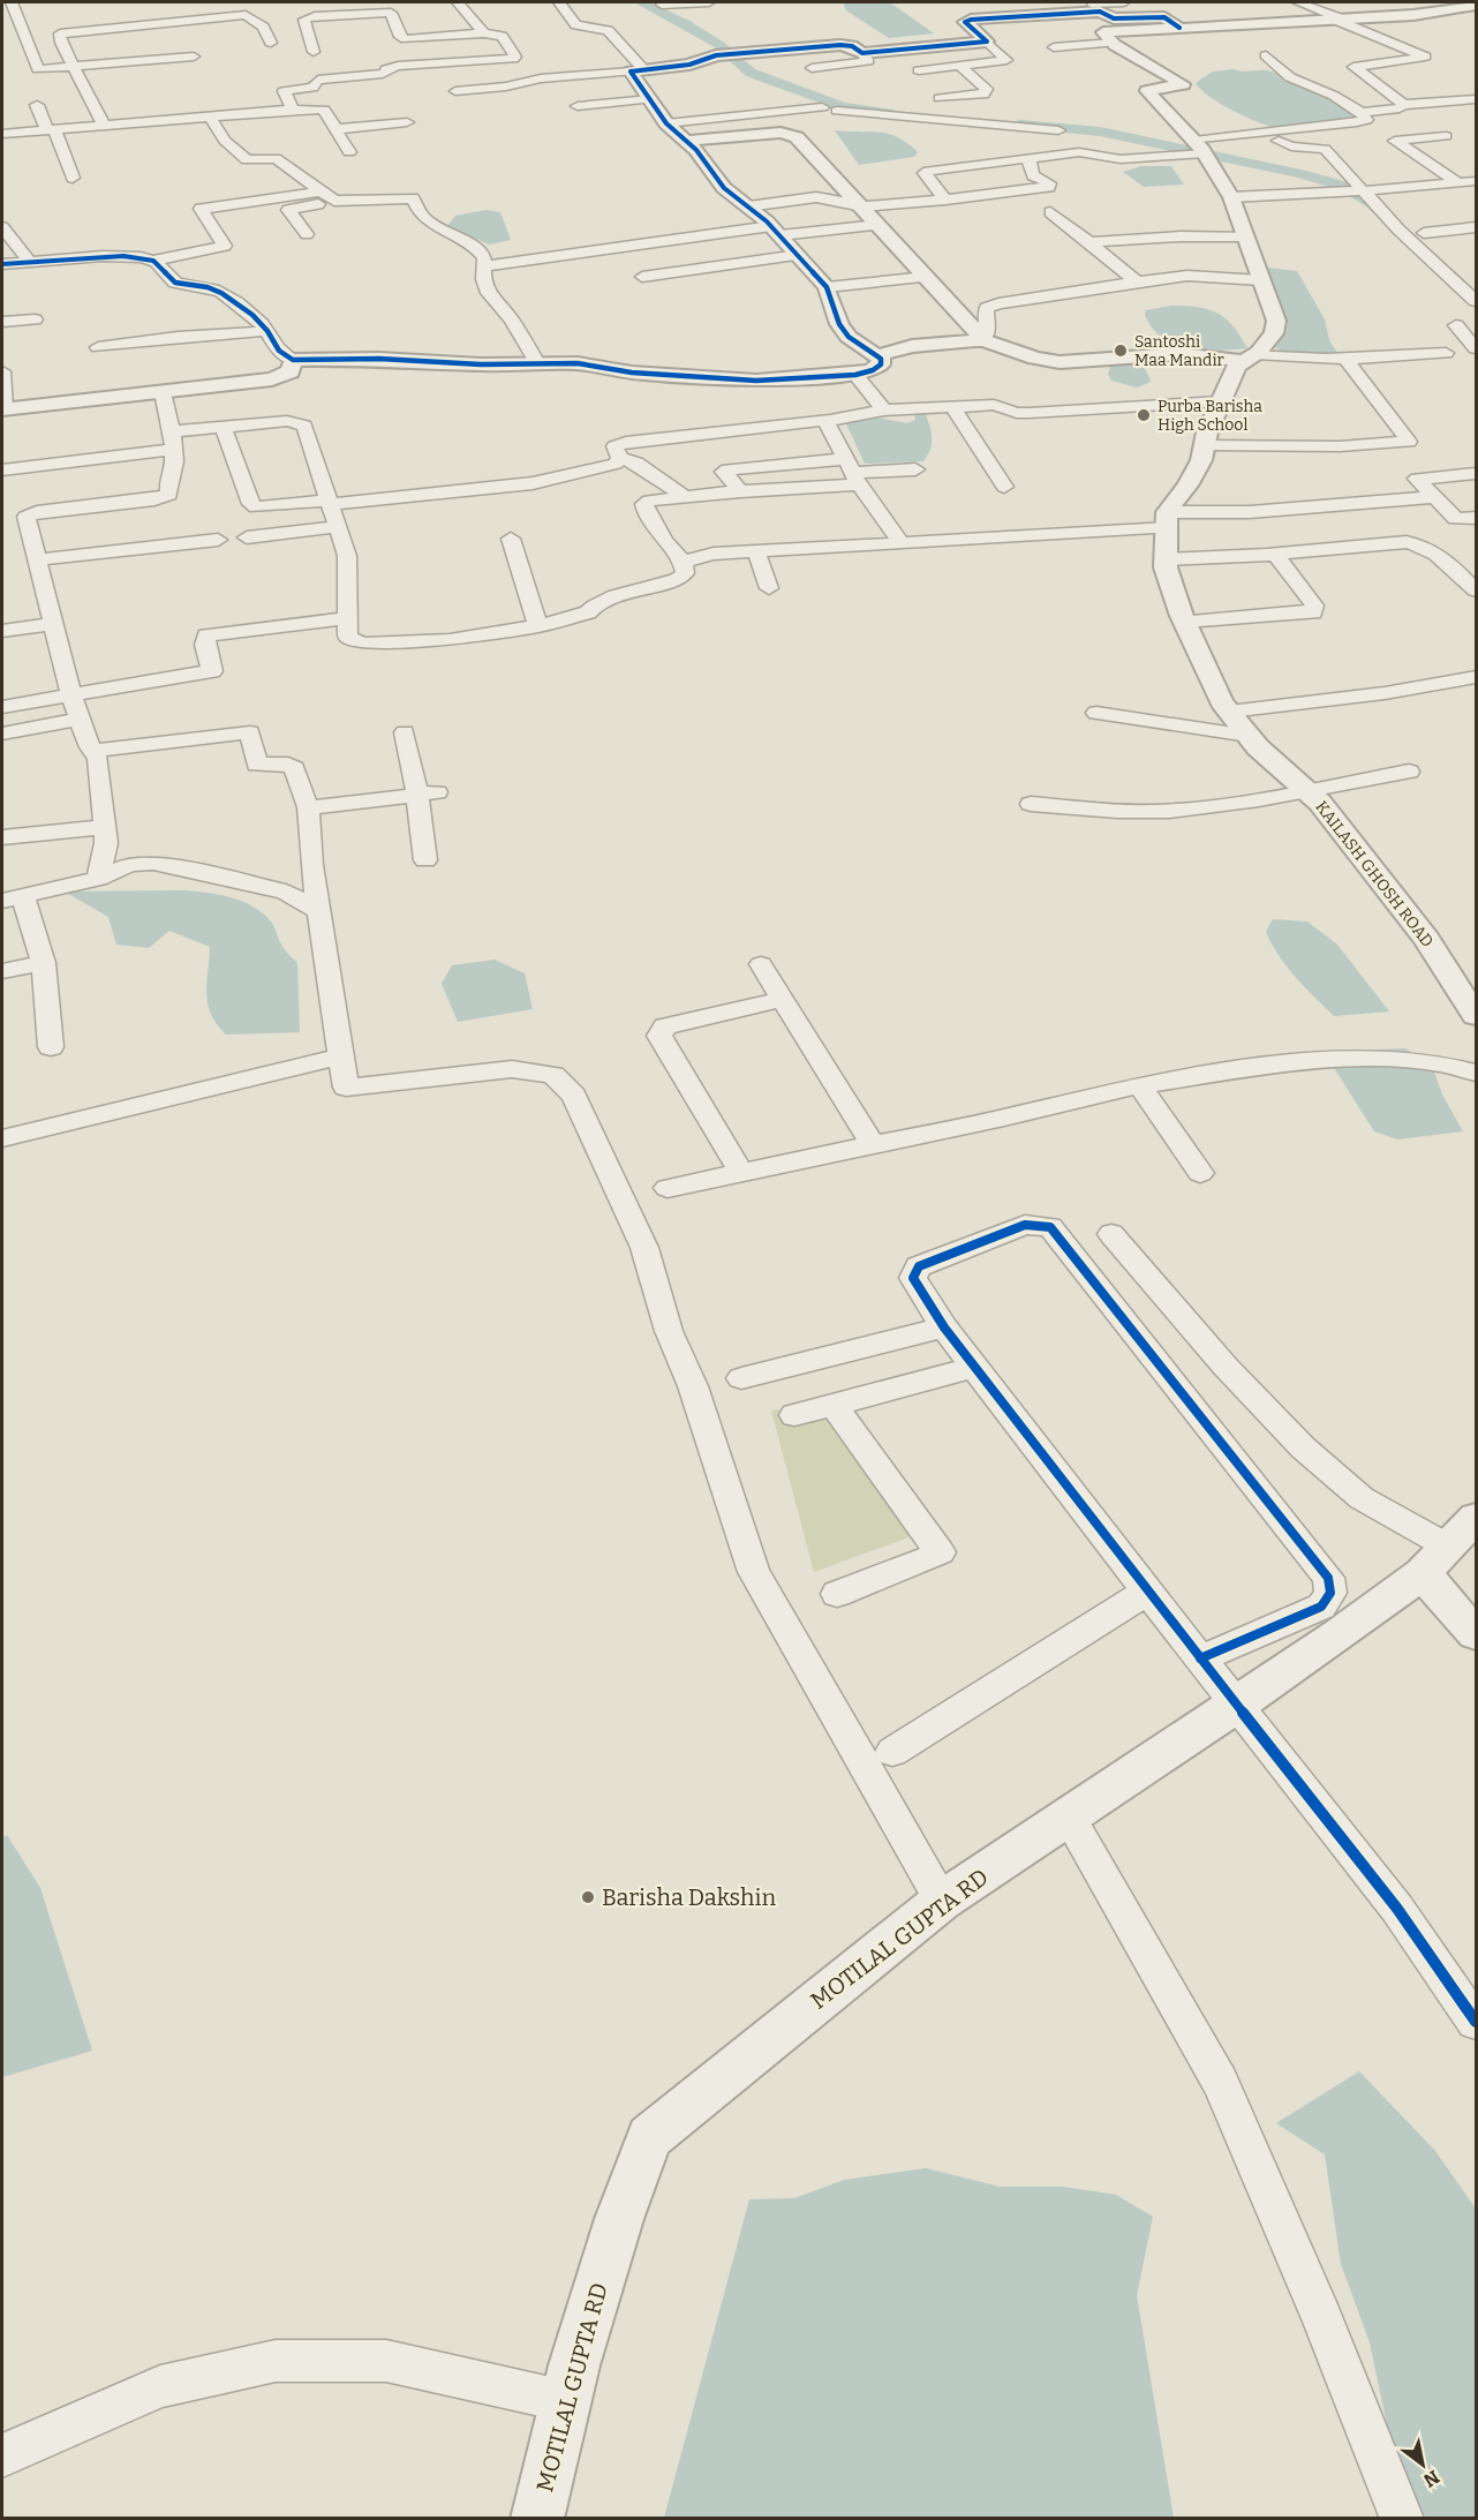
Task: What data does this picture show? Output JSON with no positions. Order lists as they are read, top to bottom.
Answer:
{
  "streets": {
    "street": ["KAILASH GHOSH ROAD", "MOTILAL GUPTA RD"]
  },
  "places": ["Santoshi Maa Mandir", "Purba Barisha High School", "Barisha Dakshin"],
  "north": "bottom right"
}
